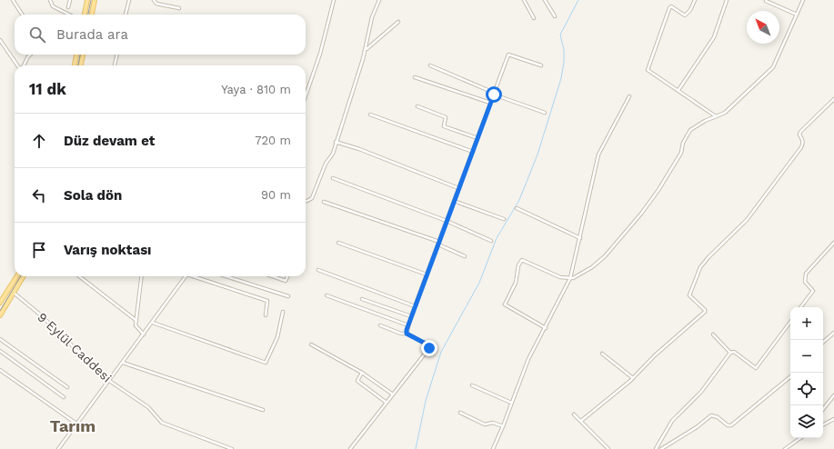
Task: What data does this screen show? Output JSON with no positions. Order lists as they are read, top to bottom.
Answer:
{
  "streets": {
    "street": ["9 Eylül Caddesi"]
  },
  "districts": ["Tarım"],
  "north": "top left",
  "page": {
    "search": "Burada ara",
    "heading": ["11 dk", "Yaya · 810 m"],
    "list": [
      ["Düz devam et", "720 m"],
      ["Sola dön", "90 m"],
      "Varış noktası"
    ],
    "map_buttons": ["+", "−"]
  }
}
